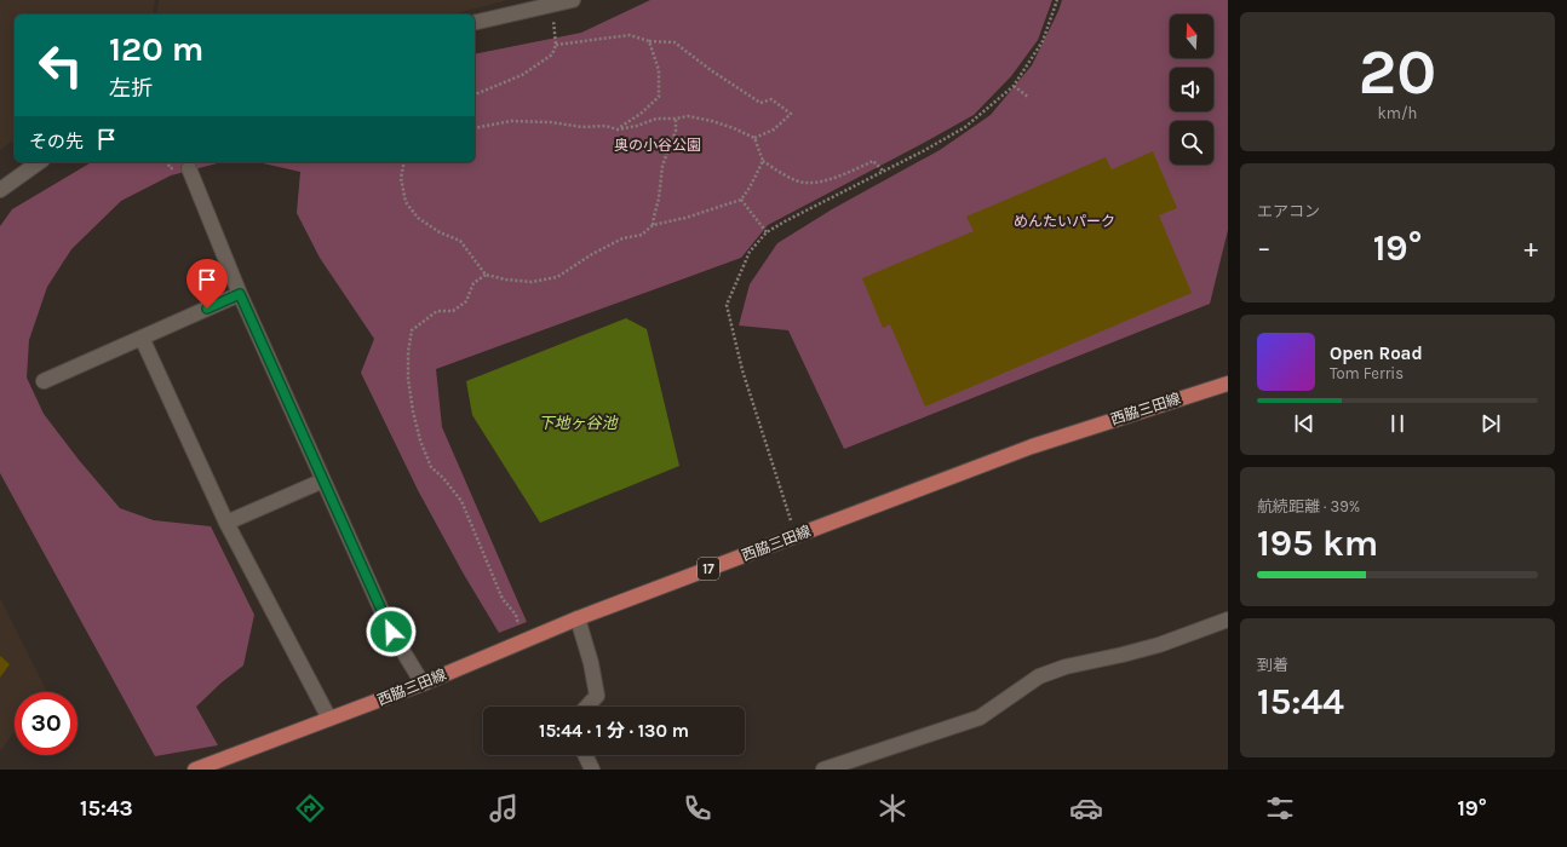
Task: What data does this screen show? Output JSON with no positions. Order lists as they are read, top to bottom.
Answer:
{
  "streets": {
    "main road": ["西脇三田線", "17"]
  },
  "water": ["下地ヶ谷池"],
  "parks": ["奥の小谷公園", "めんたいパーク"],
  "north": "top",
  "page": {
    "tile": [
      ["20", "km/h"],
      "エアコン",
      ["航続距離 · 39%", "195 km"],
      ["到着", "15:44"]
    ],
    "turn": ["120 m", "左折"],
    "then": "その先",
    "heat": ["−", "19°", "+"],
    "song": ["Open Road", "Tom Ferris"],
    "limit": "30",
    "trip": "15:44 · 1 分 · 130 m",
    "tabs": ["15:43", "19°"]
  }
}
